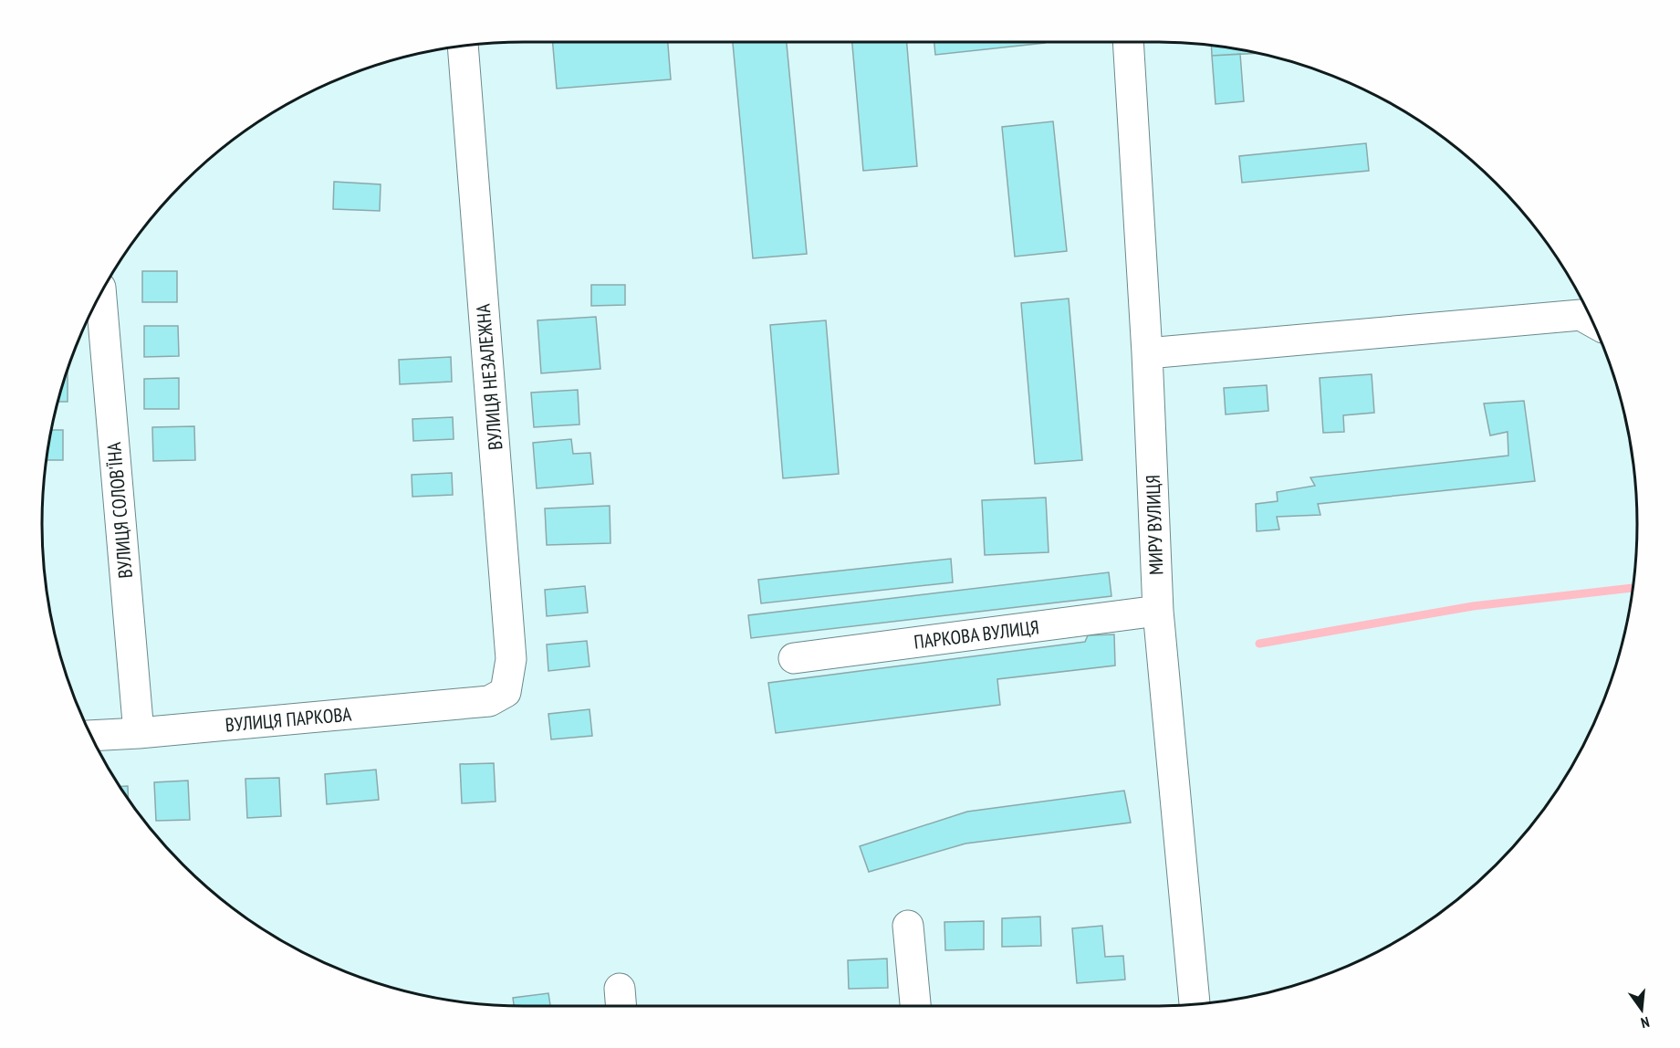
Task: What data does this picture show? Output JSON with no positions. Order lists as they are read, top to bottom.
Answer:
{
  "streets": {
    "street": [
      "ВУЛИЦЯ НЕЗАЛЕЖНА",
      "ВУЛИЦЯ СОЛОВ'ЇНА",
      "МИРУ ВУЛИЦЯ",
      "ПАРКОВА ВУЛИЦЯ",
      "ВУЛИЦЯ ПАРКОВА"
    ]
  },
  "crossings": [
    ["ВУЛИЦЯ НЕЗАЛЕЖНА", "ВУЛИЦЯ ПАРКОВА"],
    ["ВУЛИЦЯ СОЛОВ'ЇНА", "ВУЛИЦЯ ПАРКОВА"],
    ["МИРУ ВУЛИЦЯ", "ПАРКОВА ВУЛИЦЯ"]
  ],
  "north": "bottom"
}
